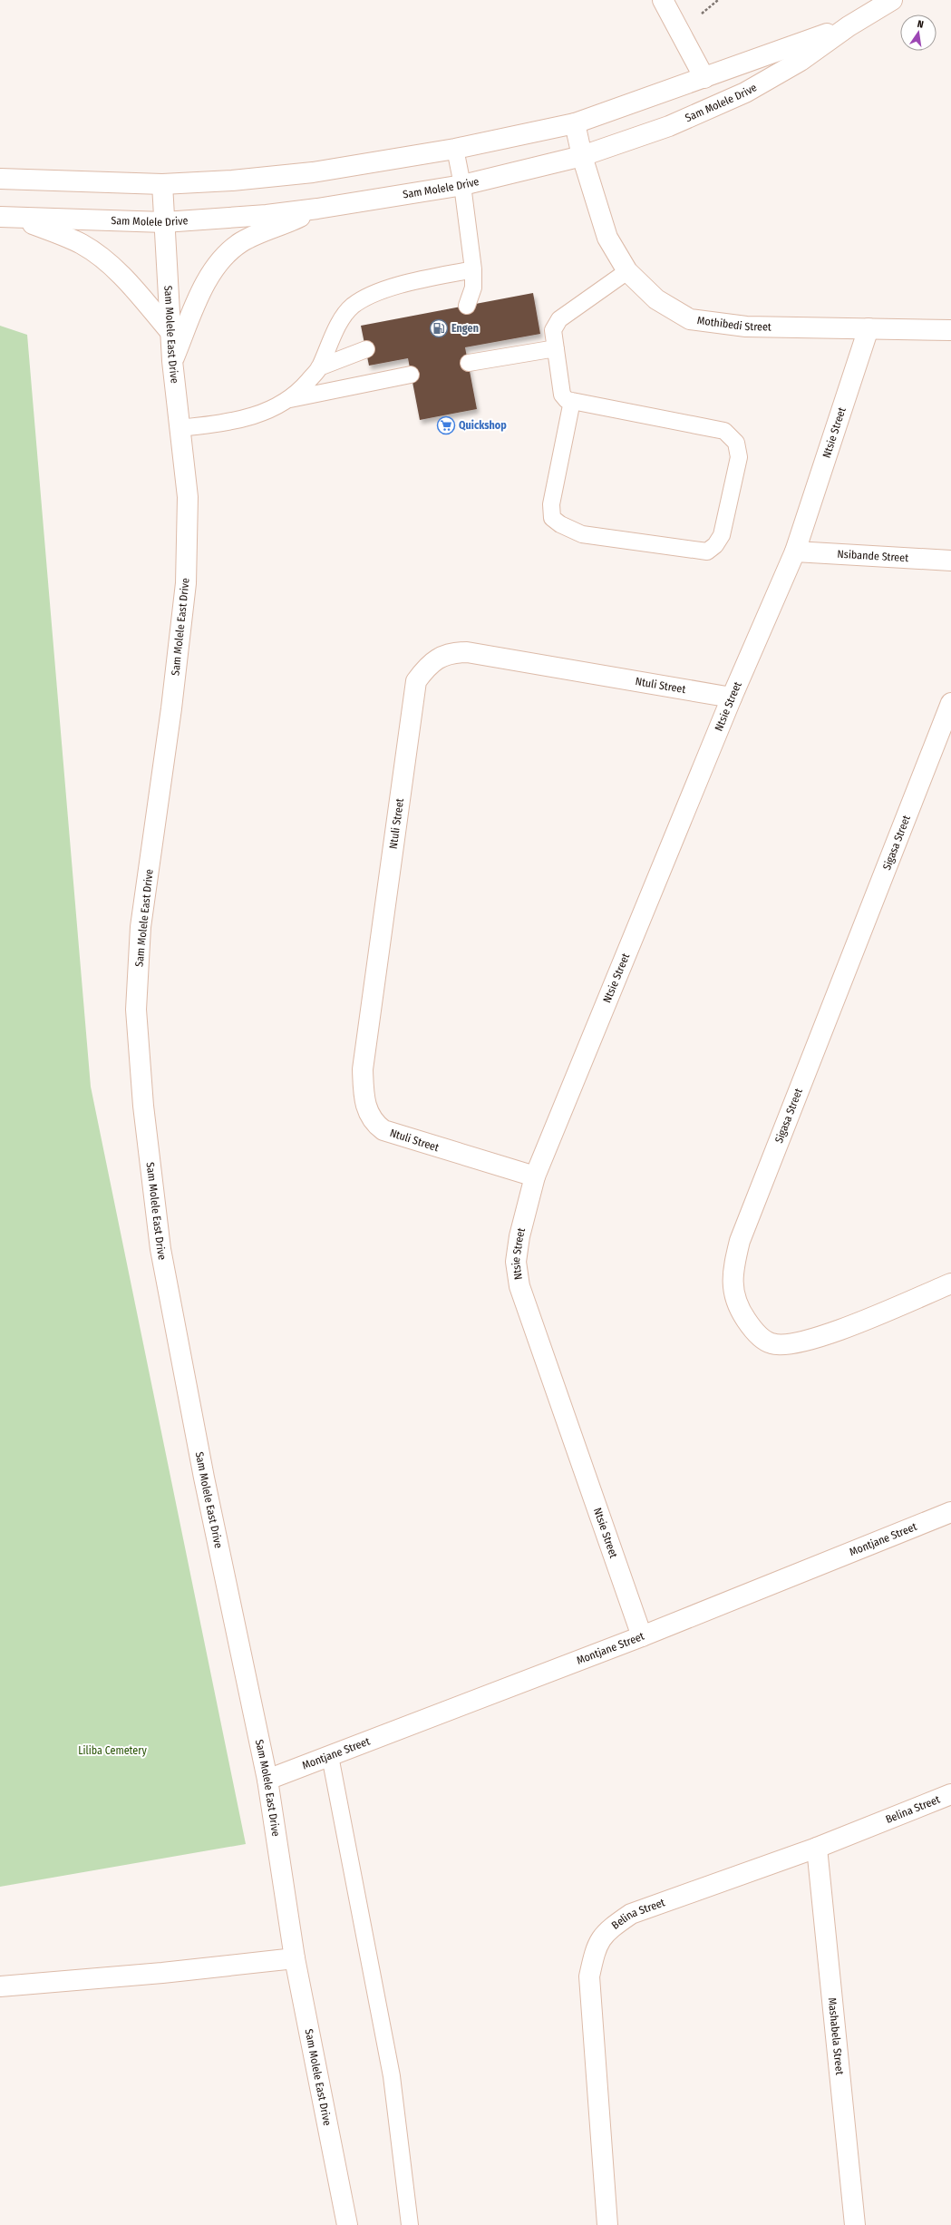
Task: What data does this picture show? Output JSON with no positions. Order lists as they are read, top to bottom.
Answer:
{
  "streets": {
    "street": [
      "Sam Molele Drive",
      "Mothibedi Street",
      "Sam Molele East Drive",
      "Ntsie Street",
      "Nsibande Street",
      "Ntuli Street",
      "Sigasa Street",
      "Montjane Street",
      "Belina Street",
      "Mashabela Street"
    ]
  },
  "crossings": [
    ["Sam Molele Drive", "Mothibedi Street"],
    ["Sam Molele Drive", "Sam Molele East Drive"],
    ["Mothibedi Street", "Ntsie Street"],
    ["Sam Molele East Drive", "Montjane Street"],
    ["Ntsie Street", "Nsibande Street"],
    ["Ntsie Street", "Ntuli Street"],
    ["Ntsie Street", "Montjane Street"],
    ["Belina Street", "Mashabela Street"]
  ],
  "parks": ["Liliba Cemetery"],
  "places": {
    "fuel station": ["Engen"],
    "supermarket": ["Quickshop"]
  },
  "north": "top"
}
